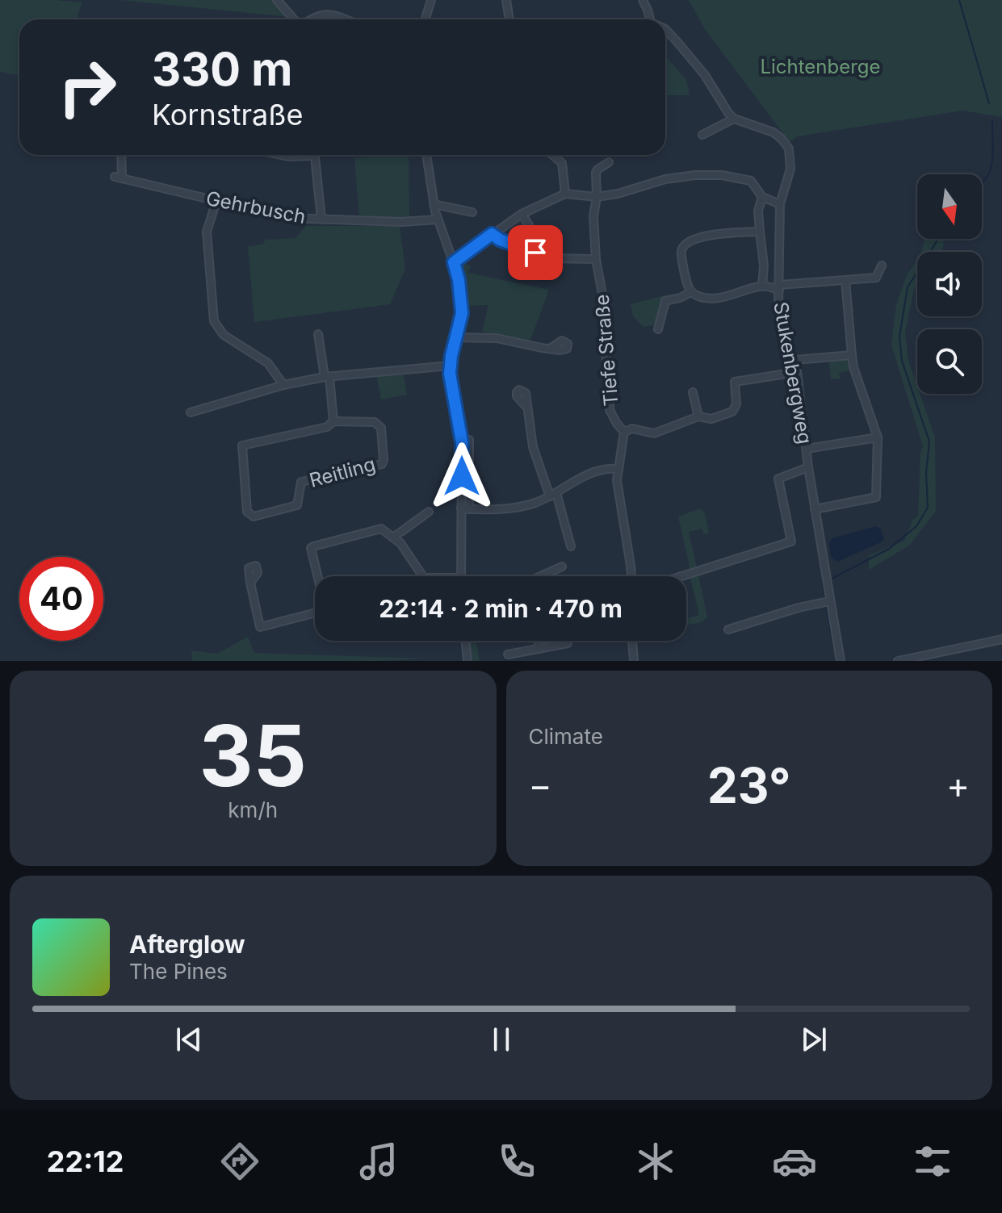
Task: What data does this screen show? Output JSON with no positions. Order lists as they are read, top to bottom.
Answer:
{
  "streets": {
    "street": [
      "Gehrbusch",
      "Tiefe Straße",
      "Stukenbergweg",
      "Reitling"
    ]
  },
  "parks": ["Lichtenberge"],
  "north": "bottom",
  "page": {
    "turn": ["330 m", "Kornstraße"],
    "limit": "40",
    "trip": "22:14 · 2 min · 470 m",
    "tile": [
      ["35", "km/h"],
      "Climate"
    ],
    "heat": ["−", "23°", "+"],
    "song": ["Afterglow", "The Pines"],
    "tabs": "22:12"
  }
}
